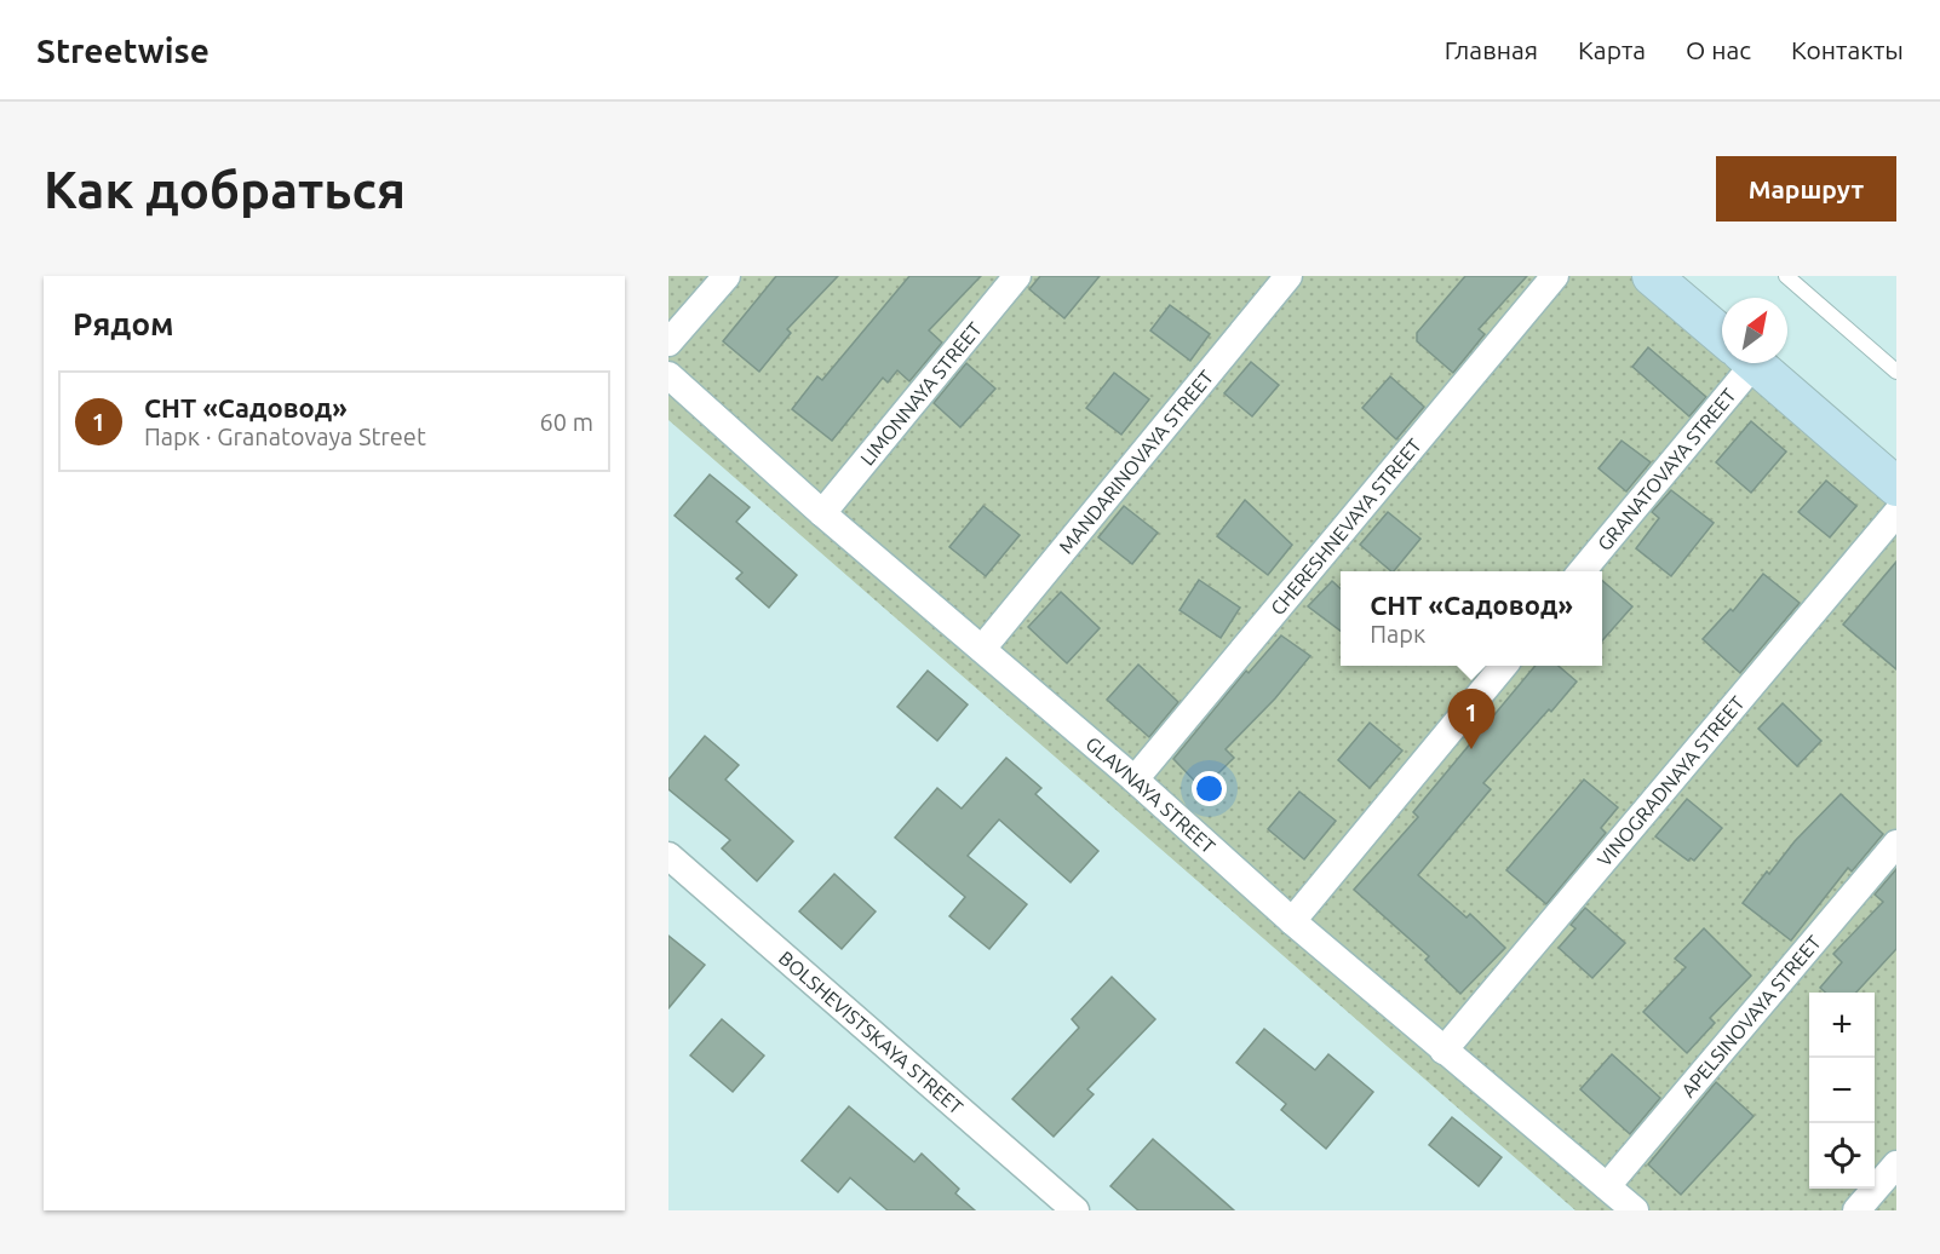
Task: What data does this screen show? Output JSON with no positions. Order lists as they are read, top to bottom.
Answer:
{
  "streets": {
    "street": [
      "LIMONNAYA STREET",
      "MANDARINOVAYA STREET",
      "GRANATOVAYA STREET",
      "CHERESHNEVAYA STREET",
      "VINOGRADNAYA STREET",
      "GLAVNAYA STREET",
      "APELSINOVAYA STREET",
      "BOLSHEVISTSKAYA STREET"
    ]
  },
  "crossings": [
    ["LIMONNAYA STREET", "GLAVNAYA STREET"],
    ["MANDARINOVAYA STREET", "GLAVNAYA STREET"],
    ["CHERESHNEVAYA STREET", "GLAVNAYA STREET"],
    ["VINOGRADNAYA STREET", "GLAVNAYA STREET"],
    ["GLAVNAYA STREET", "APELSINOVAYA STREET"]
  ],
  "north": "top right",
  "page": {
    "header": "Streetwise",
    "nav": [
      "Главная",
      "Карта",
      "О нас",
      "Контакты"
    ],
    "buttons": "Маршрут",
    "title": "Как добраться",
    "heading": "Рядом",
    "list": [
      {
        "mark": "1",
        "name": "СНТ «Садовод»",
        "note": "Парк · Granatovaya Street",
        "value": "60 m"
      }
    ],
    "popup": ["СНТ «Садовод»", "Парк"],
    "pins": "1",
    "map_buttons": ["+", "−"]
  }
}
